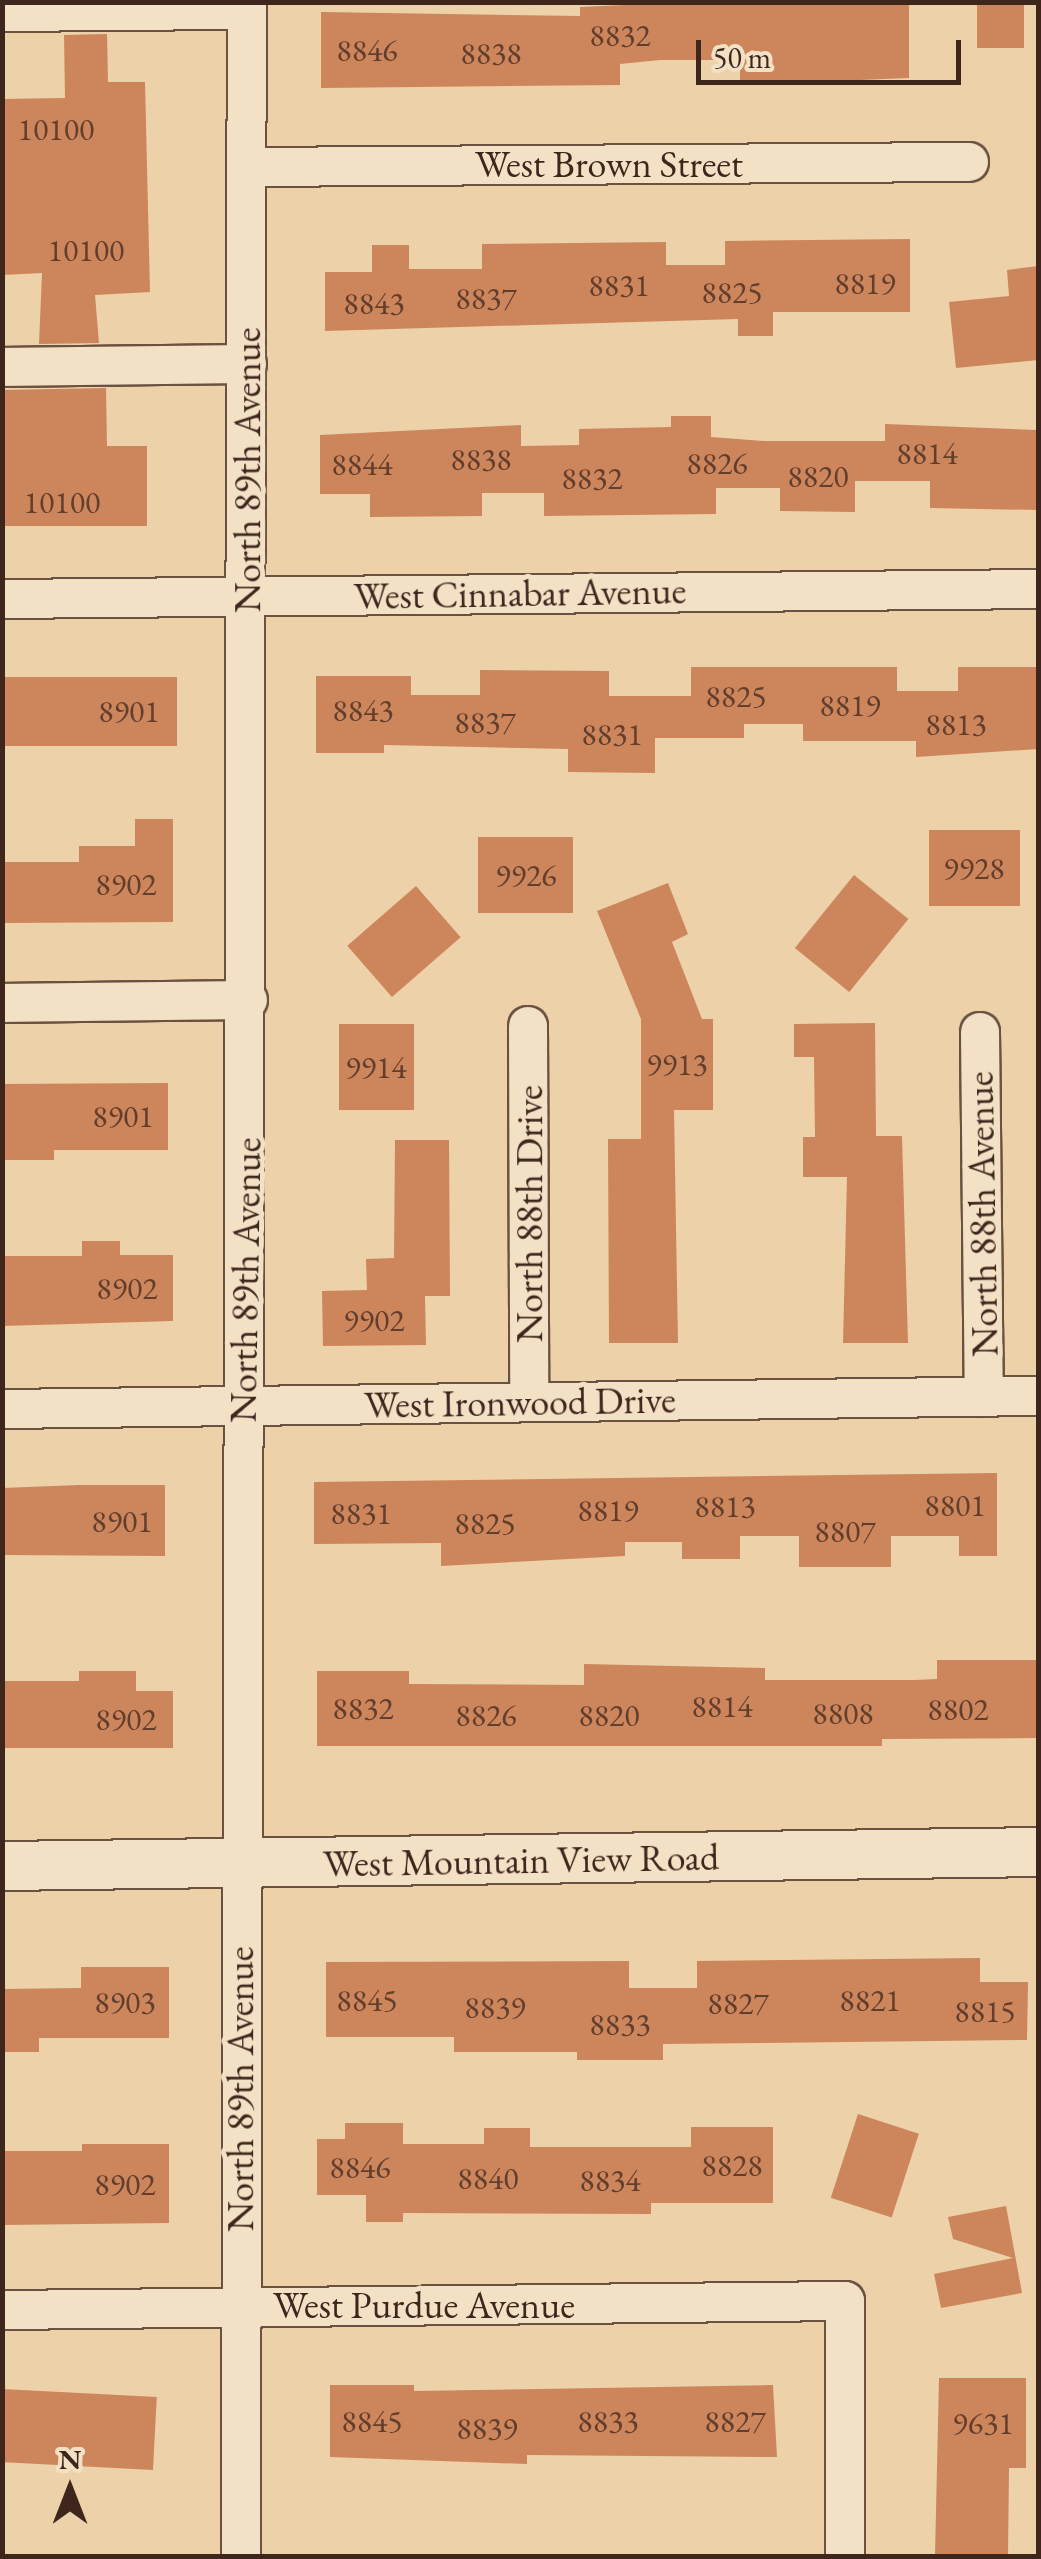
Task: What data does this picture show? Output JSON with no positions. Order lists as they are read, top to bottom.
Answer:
{
  "streets": {
    "street": [
      "West Brown Street",
      "North 89th Avenue",
      "West Cinnabar Avenue",
      "North 88th Drive",
      "North 88th Avenue",
      "West Ironwood Drive",
      "West Mountain View Road",
      "West Purdue Avenue"
    ]
  },
  "crossings": [
    ["West Brown Street", "North 89th Avenue"],
    ["North 89th Avenue", "West Cinnabar Avenue"],
    ["North 89th Avenue", "West Ironwood Drive"],
    ["North 89th Avenue", "West Mountain View Road"],
    ["North 89th Avenue", "West Purdue Avenue"],
    ["North 88th Drive", "West Ironwood Drive"],
    ["North 88th Avenue", "West Ironwood Drive"]
  ],
  "house_numbers": [
    "8832",
    "8846",
    "8838",
    "10100",
    "10100",
    "8819",
    "8831",
    "8825",
    "8837",
    "8843",
    "8814",
    "8838",
    "8826",
    "8844",
    "8820",
    "8832",
    "10100",
    "8825",
    "8819",
    "8843",
    "8901",
    "8837",
    "8813",
    "8831",
    "9928",
    "9926",
    "8902",
    "9913",
    "9914",
    "8901",
    "8902",
    "9902",
    "8801",
    "8813",
    "8819",
    "8831",
    "8901",
    "8825",
    "8807",
    "8814",
    "8832",
    "8802",
    "8808",
    "8826",
    "8820",
    "8902",
    "8845",
    "8821",
    "8903",
    "8827",
    "8839",
    "8815",
    "8833",
    "8828",
    "8846",
    "8840",
    "8834",
    "8902",
    "8845",
    "8833",
    "8827",
    "9631",
    "8839"
  ],
  "scale_bar": "50 m",
  "north": "top"
}
